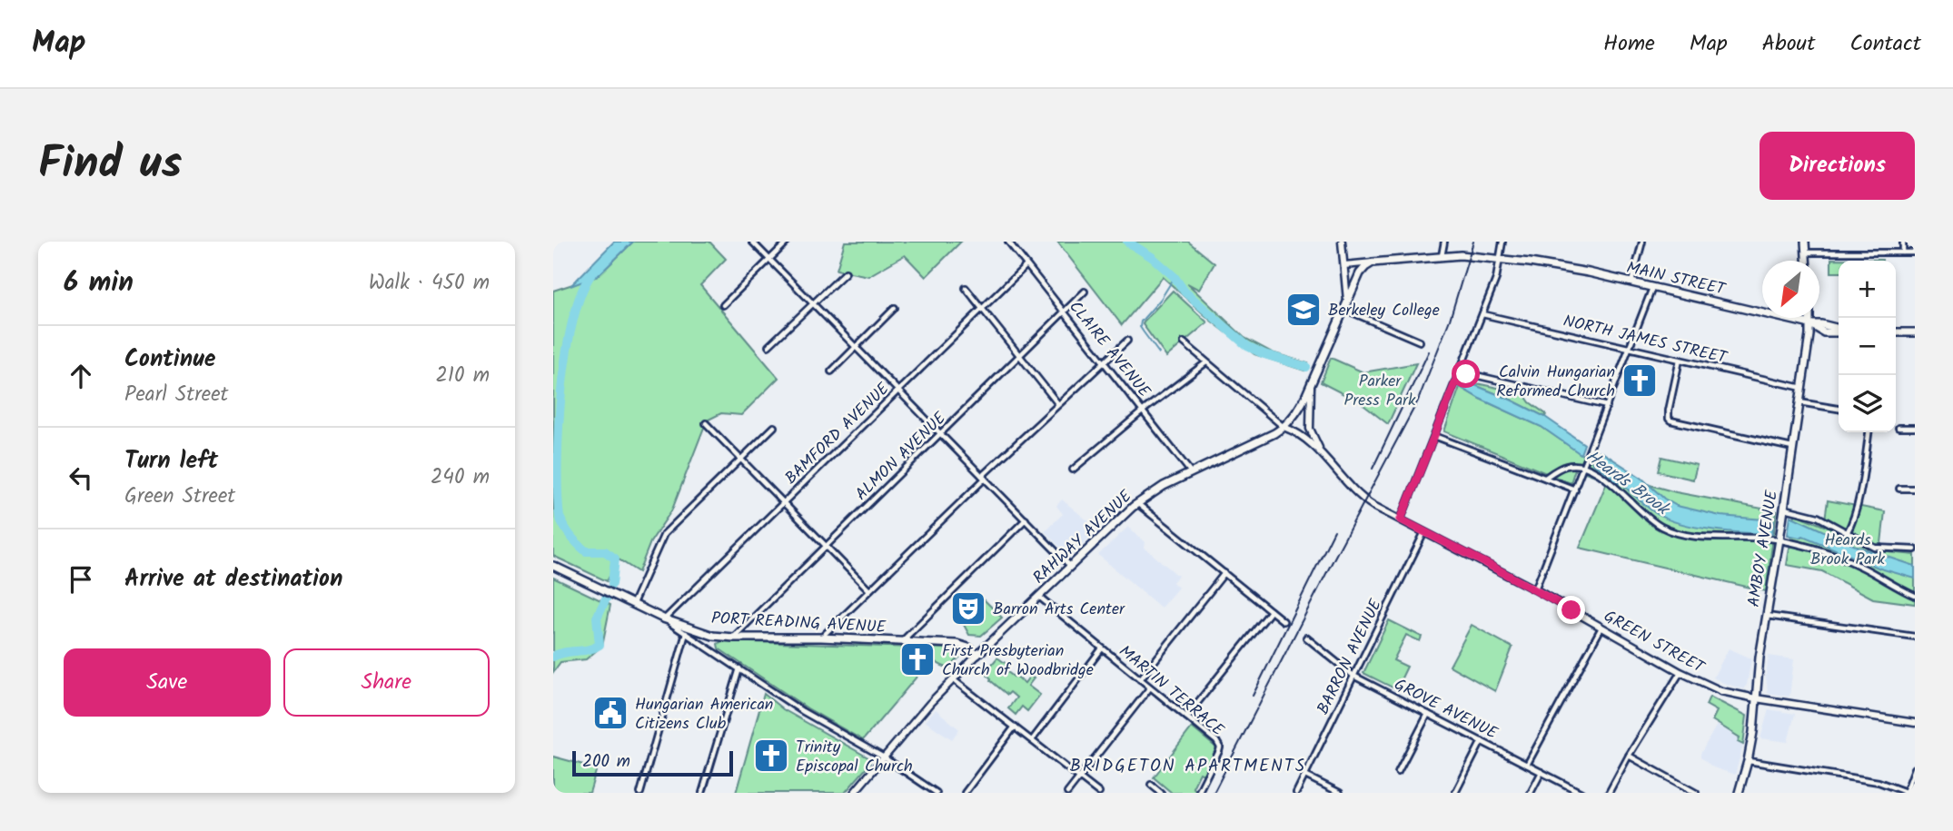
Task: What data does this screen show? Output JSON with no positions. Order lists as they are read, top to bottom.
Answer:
{
  "streets": {
    "main road": [
      "MAIN STREET",
      "RAHWAY AVENUE",
      "AMBOY AVENUE",
      "PORT READING AVENUE"
    ],
    "street": [
      "NORTH JAMES STREET",
      "CLAIRE AVENUE",
      "BAMFORD AVENUE",
      "ALMON AVENUE",
      "GREEN STREET",
      "BARRON AVENUE",
      "MARTIN TERRACE",
      "GROVE AVENUE"
    ]
  },
  "crossings": [
    ["MAIN STREET", "RAHWAY AVENUE"],
    ["MAIN STREET", "AMBOY AVENUE"],
    ["NORTH JAMES STREET", "AMBOY AVENUE"],
    ["CLAIRE AVENUE", "BAMFORD AVENUE"],
    ["CLAIRE AVENUE", "ALMON AVENUE"],
    ["CLAIRE AVENUE", "RAHWAY AVENUE"],
    ["BAMFORD AVENUE", "PORT READING AVENUE"],
    ["ALMON AVENUE", "PORT READING AVENUE"],
    ["RAHWAY AVENUE", "PORT READING AVENUE"],
    ["RAHWAY AVENUE", "GREEN STREET"],
    ["RAHWAY AVENUE", "MARTIN TERRACE"],
    ["AMBOY AVENUE", "GREEN STREET"],
    ["GREEN STREET", "BARRON AVENUE"],
    ["BARRON AVENUE", "GROVE AVENUE"]
  ],
  "districts": ["BRIDGETON APARTMENTS"],
  "water": ["Heards Brook"],
  "parks": ["Parker Press Park", "Heards Brook Park"],
  "places": {
    "school or university": ["Berkeley College"],
    "church": ["Calvin Hungarian Reformed Church", "First Presbyterian Church of Woodbridge", "Trinity Episcopal Church"],
    "theatre": ["Barron Arts Center"],
    "public building": ["Hungarian American Citizens Club"]
  },
  "scale_bar": "200 m",
  "north": "bottom left",
  "page": {
    "header": "Map",
    "nav": [
      "Home",
      "Map",
      "About",
      "Contact"
    ],
    "title": "Find us",
    "buttons": [
      "Directions",
      ["Save", "Share"]
    ],
    "heading": ["6 min", "Walk · 450 m"],
    "map_buttons": ["+", "−"],
    "list": [
      ["Continue", "Pearl Street", "210 m"],
      ["Turn left", "Green Street", "240 m"],
      "Arrive at destination"
    ],
    "scale": "200 m"
  }
}
